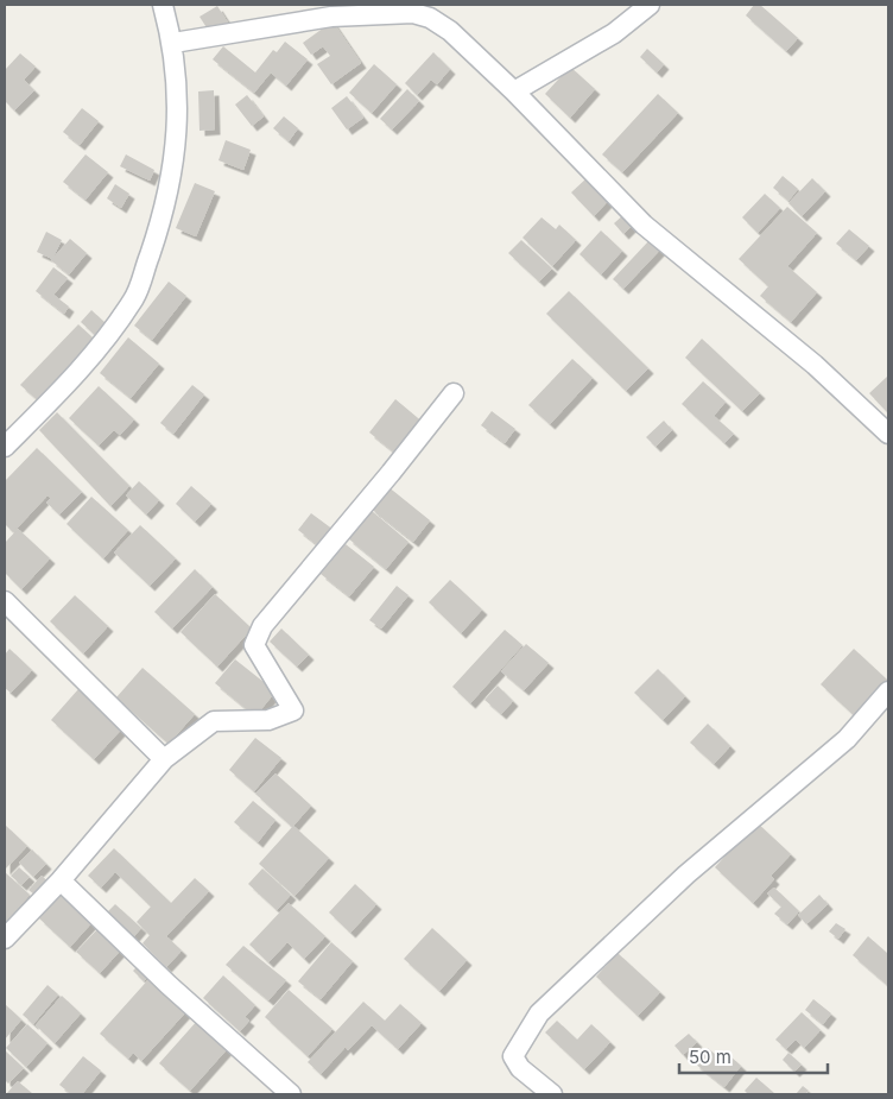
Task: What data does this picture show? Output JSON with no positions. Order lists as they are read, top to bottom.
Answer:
{
  "scale_bar": "50 m"
}
